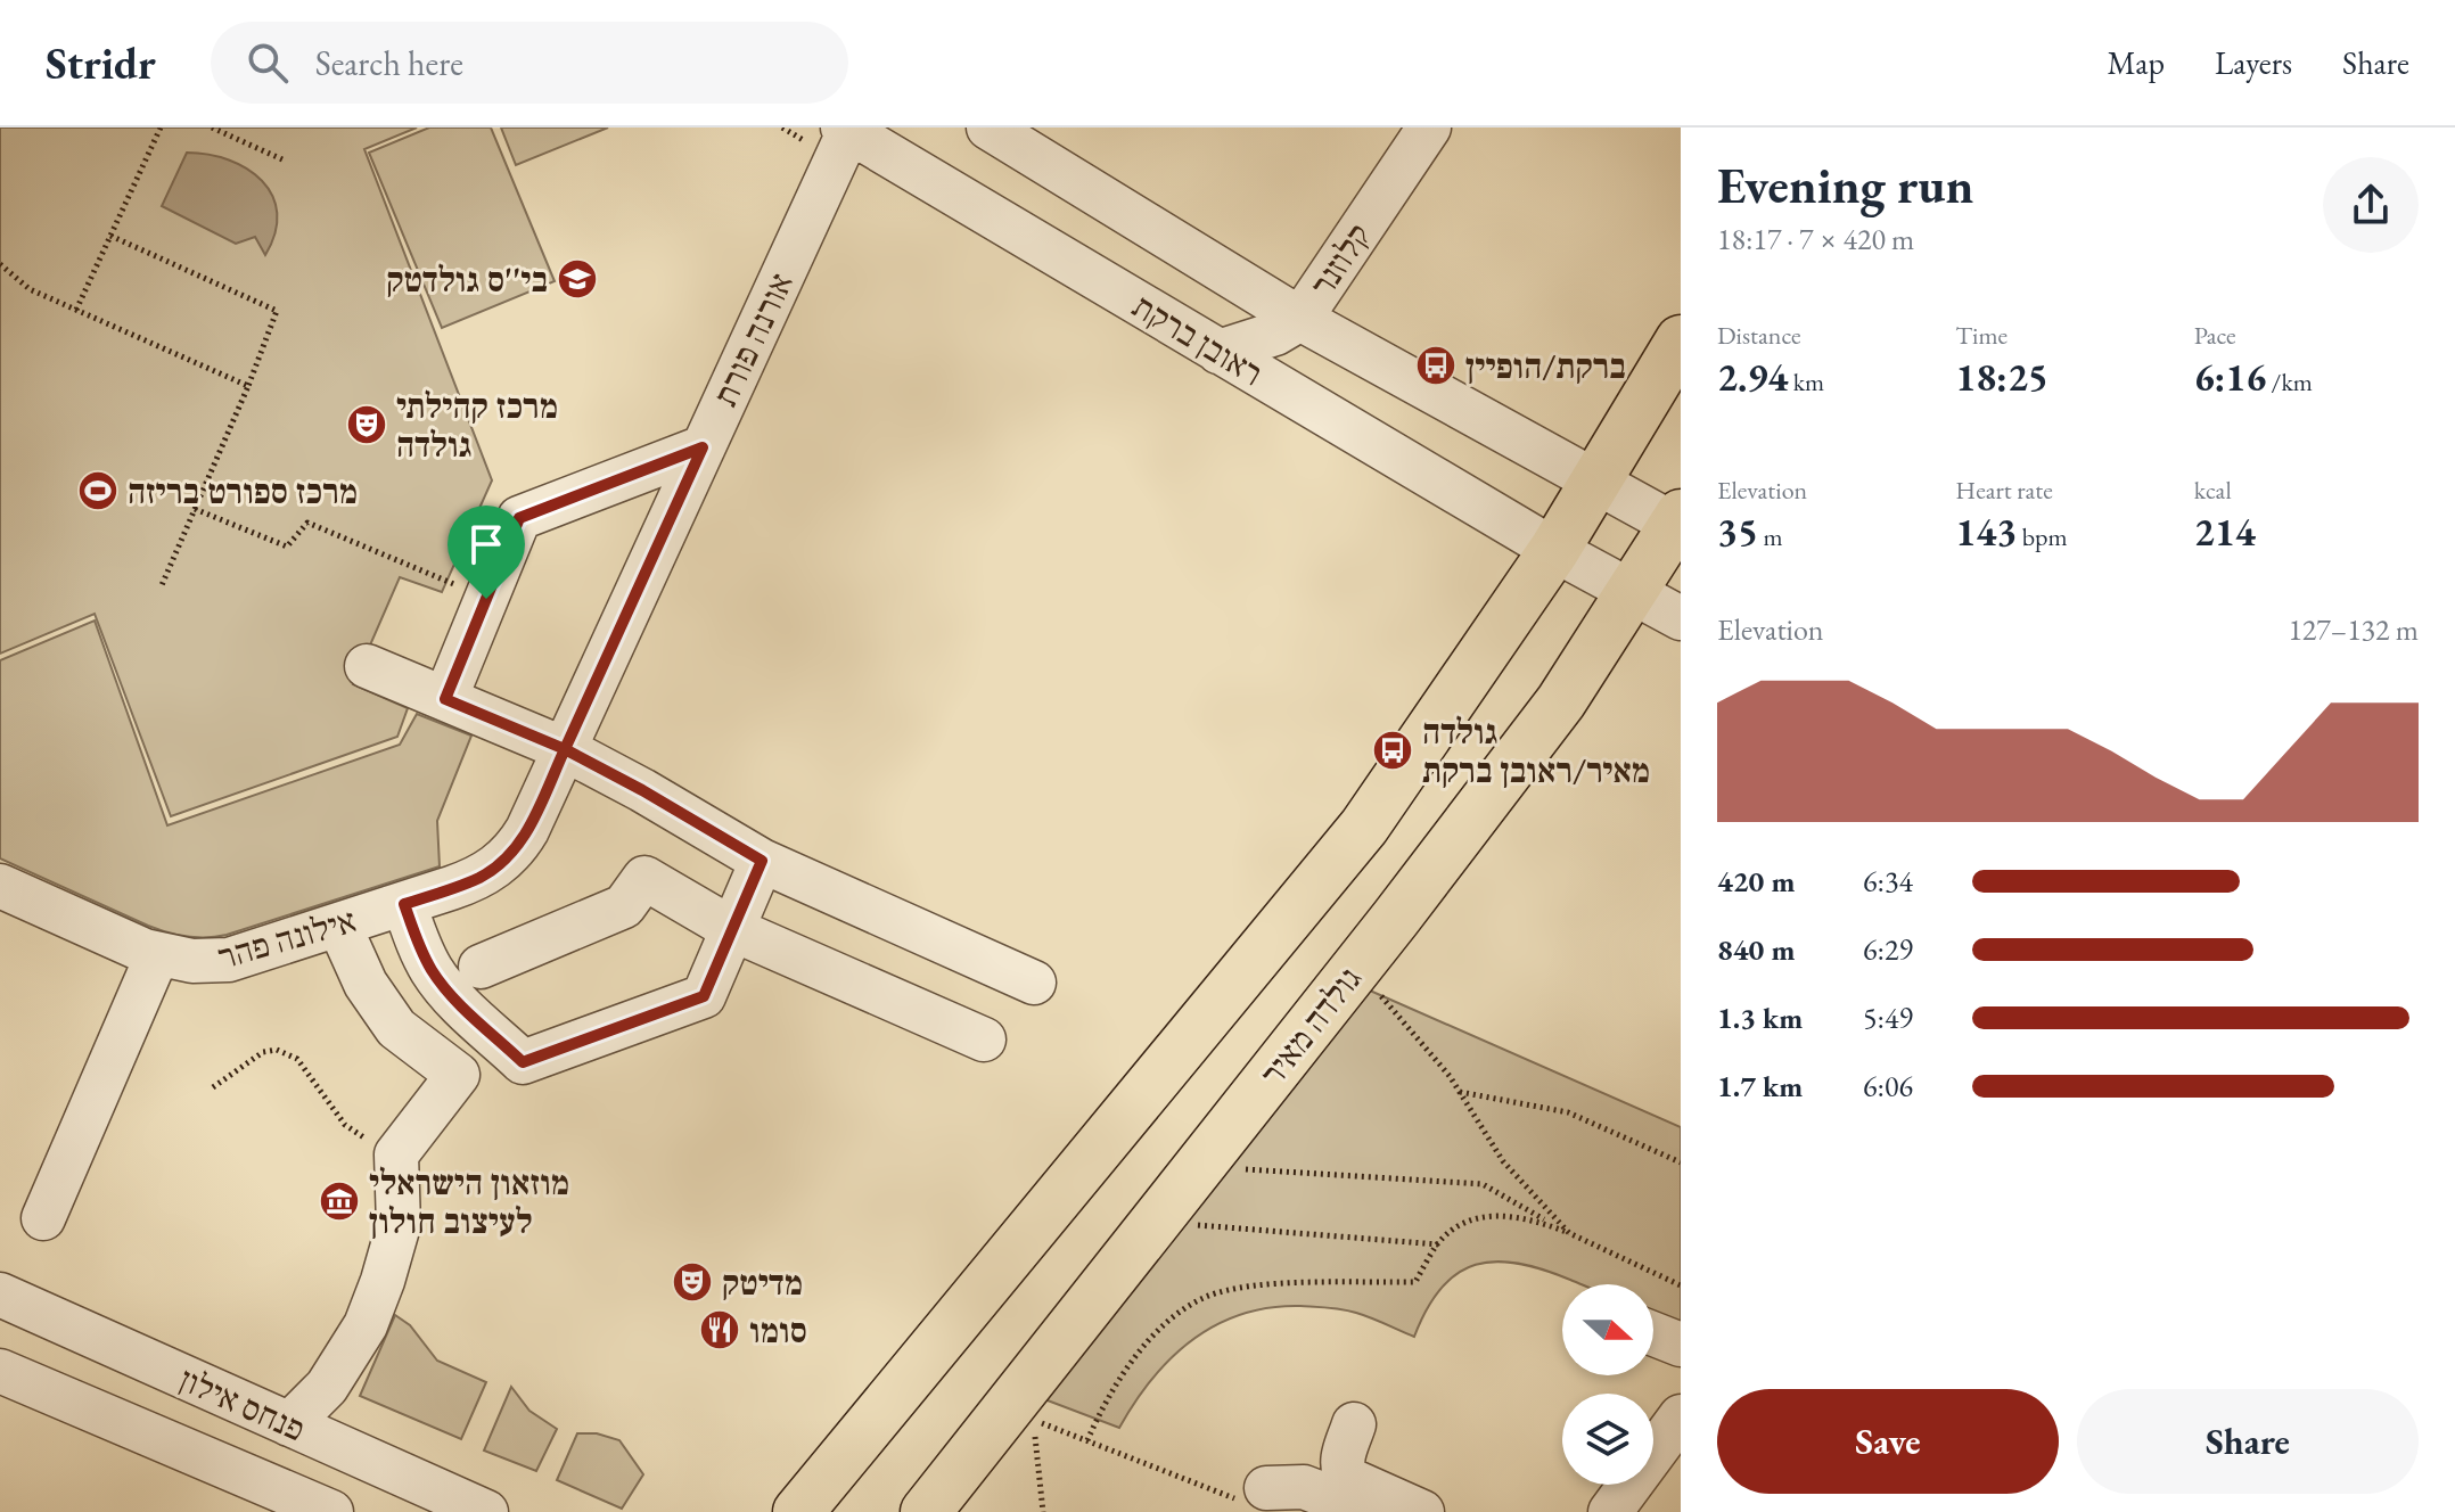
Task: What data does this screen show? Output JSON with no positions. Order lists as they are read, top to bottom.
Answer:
{
  "streets": {
    "main road": ["גולדה מאיר"],
    "street": [
      "קלוזנר",
      "אורנה פורת",
      "ראובן ברקת",
      "אילונה פהר",
      "פנחס אילון"
    ]
  },
  "crossings": [
    ["קלוזנר", "ראובן ברקת"],
    ["אורנה פורת", "ראובן ברקת"],
    ["אורנה פורת", "אילונה פהר"],
    ["ראובן ברקת", "גולדה מאיר"]
  ],
  "places": {
    "school or university": ["בי''ס גולדטק"],
    "bus stop": ["ברקת/הופיין", "גולדה מאיר/ראובן ברקת"],
    "theatre": ["מרכז קהילתי גולדה", "מדיטק"],
    "sports": ["מרכז ספורט בריזה"],
    "museum": ["מוזאון הישראלי לעיצוב חולון"],
    "restaurant": ["סומו"]
  },
  "north": "right",
  "page": {
    "header": "Stridr",
    "search": "Search here",
    "nav": ["Map", "Layers", "Share"],
    "heading": ["Evening run", "18:17 · 7 × 420 m"],
    "stats": [
      ["Distance", "2.94 km"],
      ["Time", "18:25"],
      ["Pace", "6:16 /km"],
      ["Elevation", "35 m"],
      ["Heart rate", "143 bpm"],
      ["kcal", "214"]
    ],
    "chart": ["Elevation", "127–132 m"],
    "list": [
      {
        "name": "420 m",
        "note": "6:34"
      },
      {
        "name": "840 m",
        "note": "6:29"
      },
      {
        "name": "1.3 km",
        "note": "5:49"
      },
      {
        "name": "1.7 km",
        "note": "6:06"
      }
    ],
    "buttons": ["Save", "Share"]
  }
}
